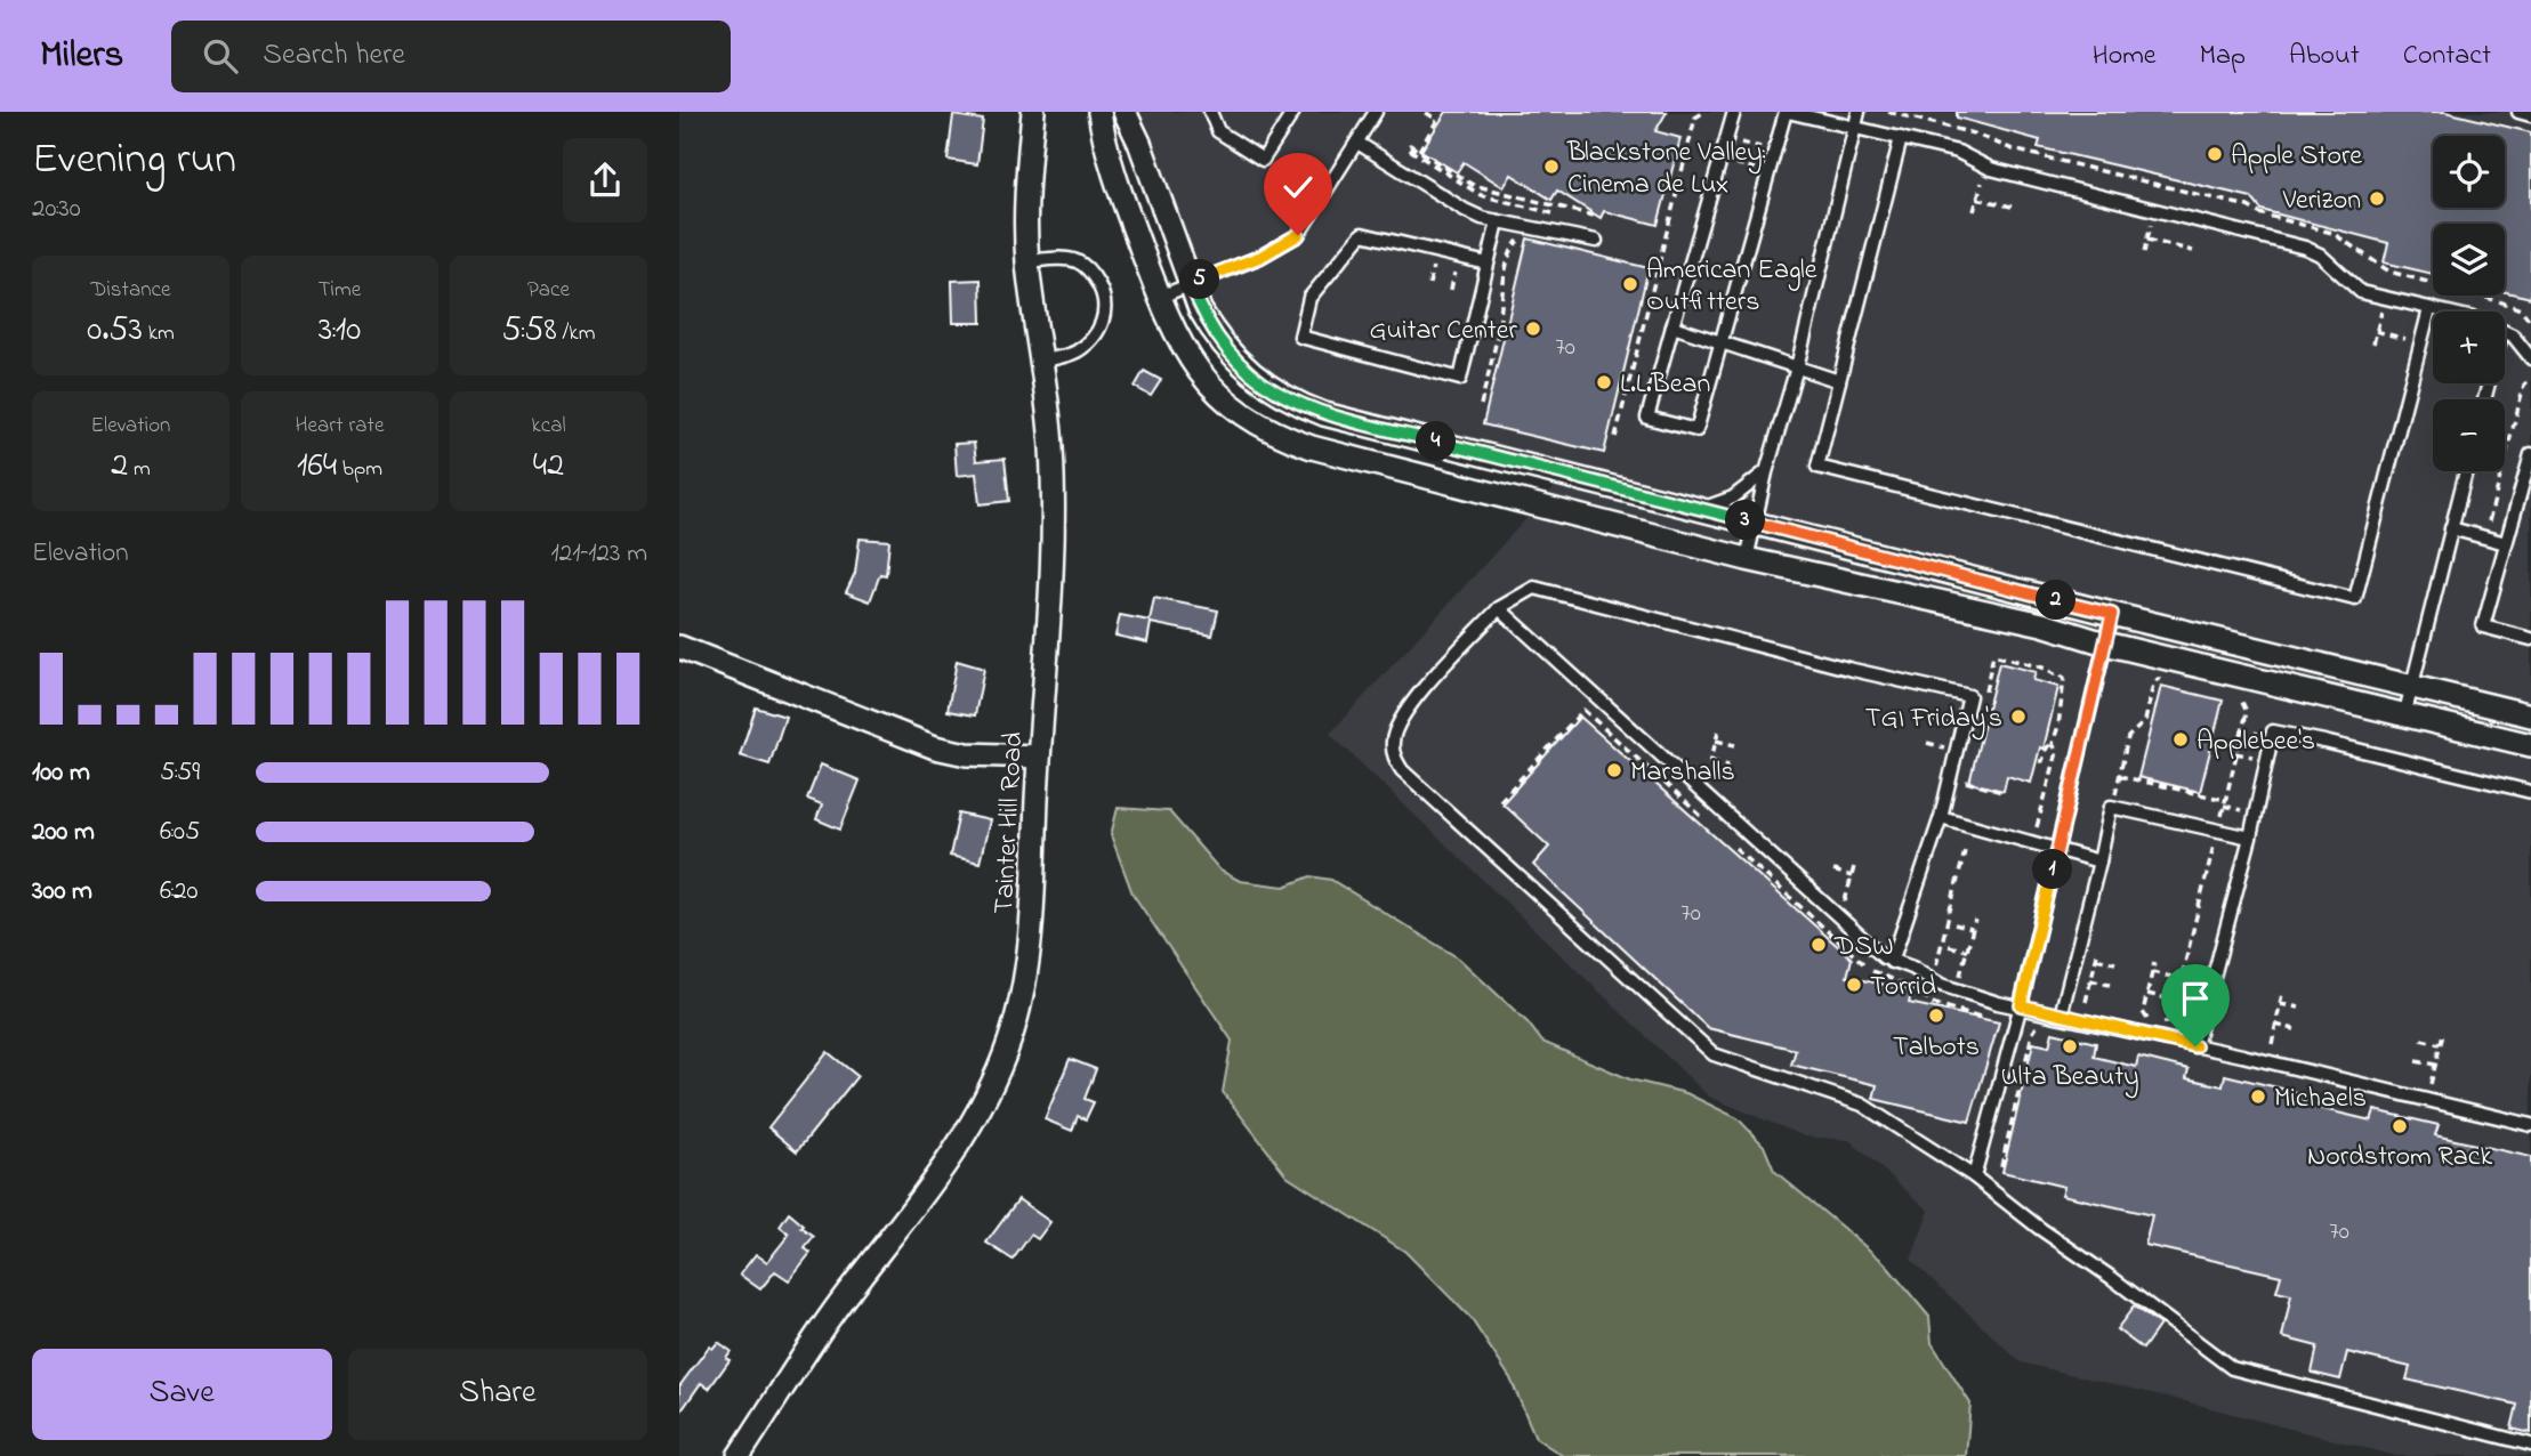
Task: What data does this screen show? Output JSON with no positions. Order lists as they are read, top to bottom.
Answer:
{
  "streets": {
    "street": ["Tainter Hill Road"]
  },
  "places": [
    "Apple Store",
    "Blackstone Valley: Cinema de Lux",
    "Verizon",
    "American Eagle Outfitters",
    "Guitar Center",
    "L.L.Bean",
    "TGI Friday's",
    "Applebee's",
    "Marshalls",
    "DSW",
    "Torrid",
    "Talbots",
    "Ulta Beauty",
    "Michaels",
    "Nordstrom Rack"
  ],
  "house_numbers": ["70", "70", "70"],
  "page": {
    "header": "Milers",
    "search": "Search here",
    "nav": [
      "Home",
      "Map",
      "About",
      "Contact"
    ],
    "heading": ["Evening run", "20:30"],
    "map_buttons": ["+", "−"],
    "stats": [
      ["Distance", "0.53 km"],
      ["Time", "3:10"],
      ["Pace", "5:58 /km"],
      ["Elevation", "2 m"],
      ["Heart rate", "164 bpm"],
      ["kcal", "42"]
    ],
    "pins": [
      "5",
      "4",
      "3",
      "2",
      "1"
    ],
    "chart": ["Elevation", "121–123 m"],
    "list": [
      {
        "name": "100 m",
        "note": "5:59"
      },
      {
        "name": "200 m",
        "note": "6:05"
      },
      {
        "name": "300 m",
        "note": "6:20"
      }
    ],
    "buttons": ["Save", "Share"]
  }
}
